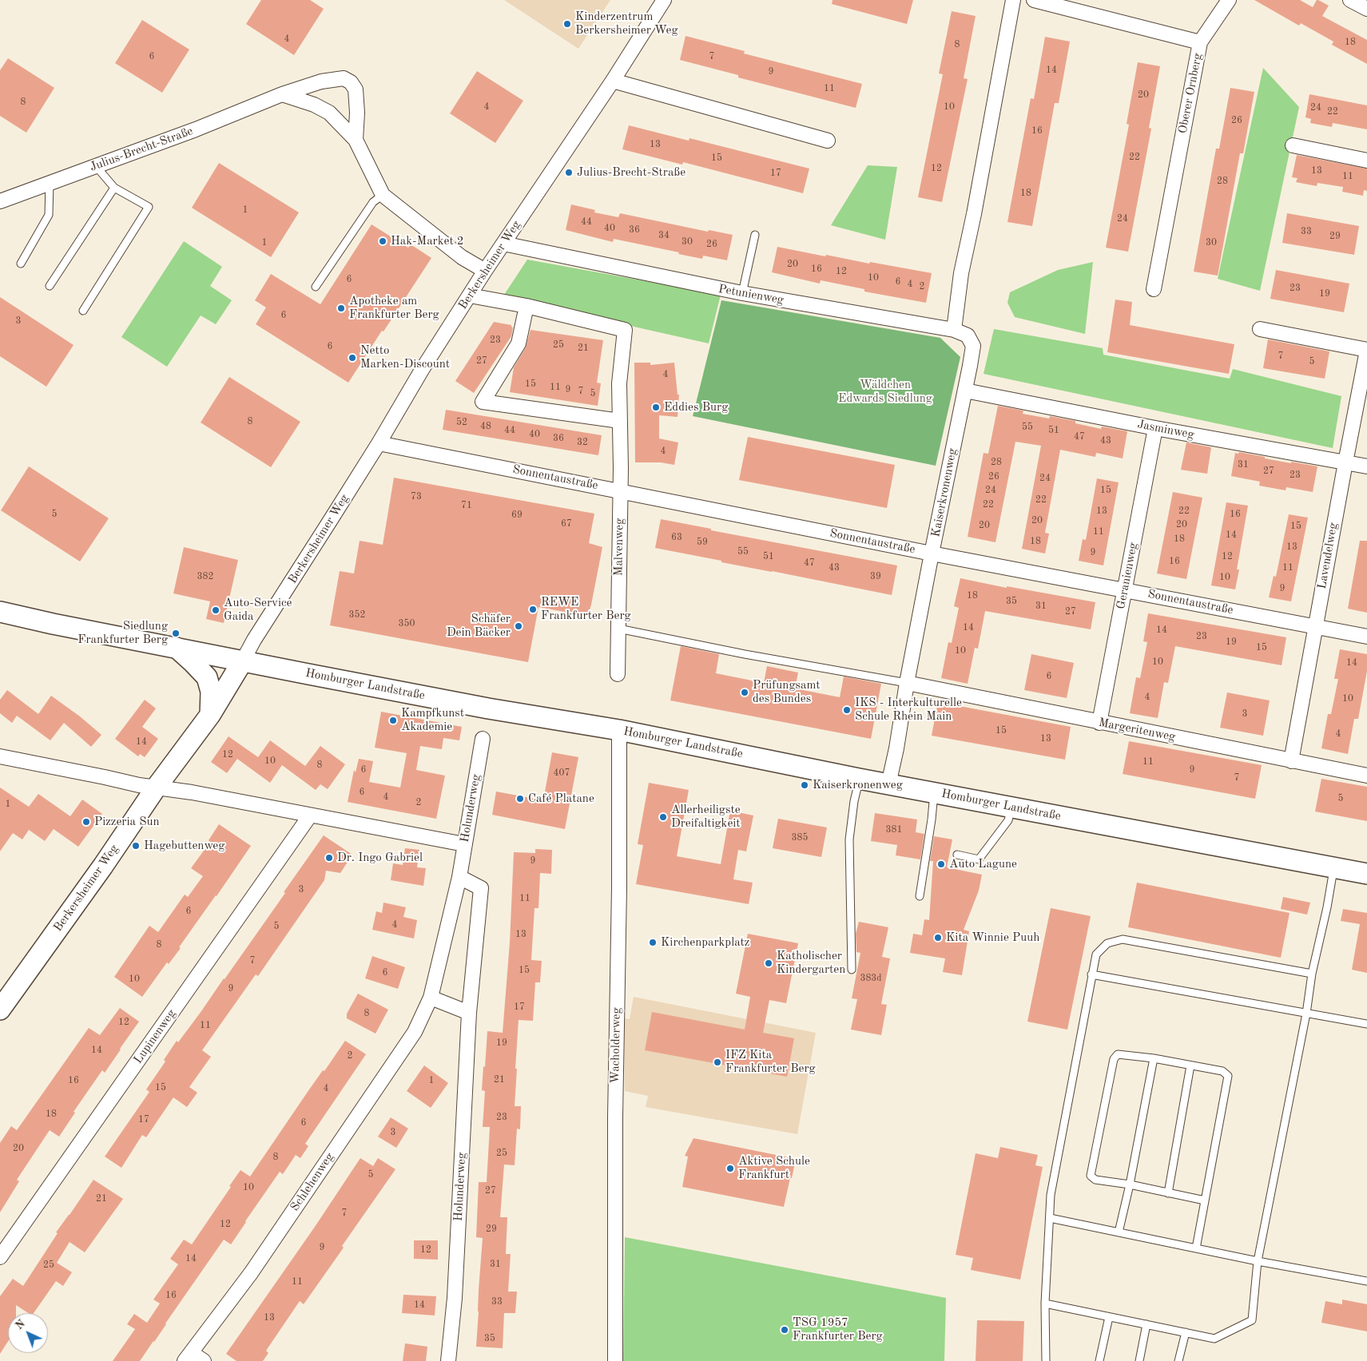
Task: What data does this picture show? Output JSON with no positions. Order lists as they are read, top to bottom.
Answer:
{
  "streets": {
    "street": [
      "Oberer Ornberg",
      "Julius-Brecht-Straße",
      "Berkersheimer Weg",
      "Petunienweg",
      "Jasminweg",
      "Sonnentaustraße",
      "Kaiserkronenweg",
      "Malvenweg",
      "Lavendelweg",
      "Geranienweg",
      "Homburger Landstraße",
      "Margeritenweg",
      "Holunderweg",
      "Lupinenweg",
      "Wacholderweg",
      "Schlehenweg"
    ]
  },
  "crossings": [
    ["Julius-Brecht-Straße", "Berkersheimer Weg"],
    ["Berkersheimer Weg", "Petunienweg"],
    ["Berkersheimer Weg", "Sonnentaustraße"],
    ["Berkersheimer Weg", "Malvenweg"],
    ["Berkersheimer Weg", "Homburger Landstraße"],
    ["Petunienweg", "Kaiserkronenweg"],
    ["Jasminweg", "Kaiserkronenweg"],
    ["Jasminweg", "Lavendelweg"],
    ["Jasminweg", "Geranienweg"],
    ["Sonnentaustraße", "Kaiserkronenweg"],
    ["Sonnentaustraße", "Malvenweg"],
    ["Sonnentaustraße", "Lavendelweg"],
    ["Sonnentaustraße", "Geranienweg"],
    ["Kaiserkronenweg", "Homburger Landstraße"],
    ["Kaiserkronenweg", "Margeritenweg"],
    ["Lavendelweg", "Margeritenweg"],
    ["Geranienweg", "Margeritenweg"],
    ["Homburger Landstraße", "Wacholderweg"],
    ["Holunderweg", "Schlehenweg"]
  ],
  "parks": ["Wäldchen Edwards Siedlung"],
  "places": [
    "Kinderzentrum Berkersheimer Weg",
    "Julius-Brecht-Straße",
    "Hak-Market 2",
    "Apotheke am Frankfurter Berg",
    "Netto Marken-Discount",
    "Eddies Burg",
    "REWE Frankfurter Berg",
    "Auto-Service Gaida",
    "Schäfer Dein Bäcker",
    "Siedlung Frankfurter Berg",
    "Prüfungsamt des Bundes",
    "IKS - Interkulturelle Schule Rhein Main",
    "Kampfkunst Akademie",
    "Kaiserkronenweg",
    "Café Platane",
    "Allerheiligste Dreifaltigkeit",
    "Pizzeria Sun",
    "Hagebuttenweg",
    "Dr. Ingo Gabriel",
    "Auto Lagune",
    "Kita Winnie Puuh",
    "Kirchenparkplatz",
    "Katholischer Kindergarten",
    "IFZ Kita Frankfurter Berg",
    "Aktive Schule Frankfurt",
    "TSG 1957 Frankfurter Berg"
  ],
  "house_numbers": [
    "4",
    "18",
    "8",
    "6",
    "7",
    "14",
    "9",
    "11",
    "20",
    "8",
    "4",
    "10",
    "24",
    "22",
    "26",
    "16",
    "13",
    "22",
    "15",
    "12",
    "13",
    "17",
    "11",
    "28",
    "18",
    "1",
    "24",
    "44",
    "40",
    "36",
    "33",
    "34",
    "29",
    "30",
    "1",
    "30",
    "26",
    "20",
    "16",
    "12",
    "10",
    "6",
    "6",
    "4",
    "2",
    "23",
    "19",
    "6",
    "3",
    "23",
    "25",
    "6",
    "21",
    "7",
    "27",
    "5",
    "4",
    "15",
    "11",
    "9",
    "7",
    "5",
    "8",
    "52",
    "48",
    "55",
    "44",
    "51",
    "40",
    "47",
    "36",
    "43",
    "32",
    "4",
    "28",
    "31",
    "27",
    "23",
    "26",
    "24",
    "24",
    "15",
    "73",
    "22",
    "22",
    "71",
    "13",
    "22",
    "5",
    "16",
    "69",
    "20",
    "67",
    "20",
    "20",
    "15",
    "11",
    "14",
    "63",
    "18",
    "18",
    "59",
    "13",
    "55",
    "9",
    "51",
    "12",
    "16",
    "47",
    "43",
    "11",
    "382",
    "39",
    "10",
    "9",
    "18",
    "35",
    "31",
    "27",
    "352",
    "350",
    "14",
    "14",
    "23",
    "19",
    "15",
    "10",
    "10",
    "14",
    "6",
    "4",
    "10",
    "3",
    "15",
    "4",
    "13",
    "14",
    "12",
    "10",
    "11",
    "8",
    "6",
    "9",
    "407",
    "7",
    "6",
    "4",
    "5",
    "2",
    "1",
    "381",
    "385",
    "9",
    "3",
    "11",
    "6",
    "4",
    "5",
    "13",
    "8",
    "7",
    "15",
    "6",
    "383d",
    "10",
    "9",
    "17",
    "8",
    "12",
    "11",
    "19",
    "14",
    "2",
    "21",
    "16",
    "1",
    "15",
    "4",
    "18",
    "23",
    "17",
    "6",
    "3",
    "20",
    "25",
    "8",
    "5",
    "10",
    "27",
    "21",
    "7",
    "12",
    "29",
    "9",
    "12",
    "14",
    "31",
    "25",
    "11",
    "16",
    "33",
    "14",
    "13",
    "35"
  ],
  "north": "top left"
}
